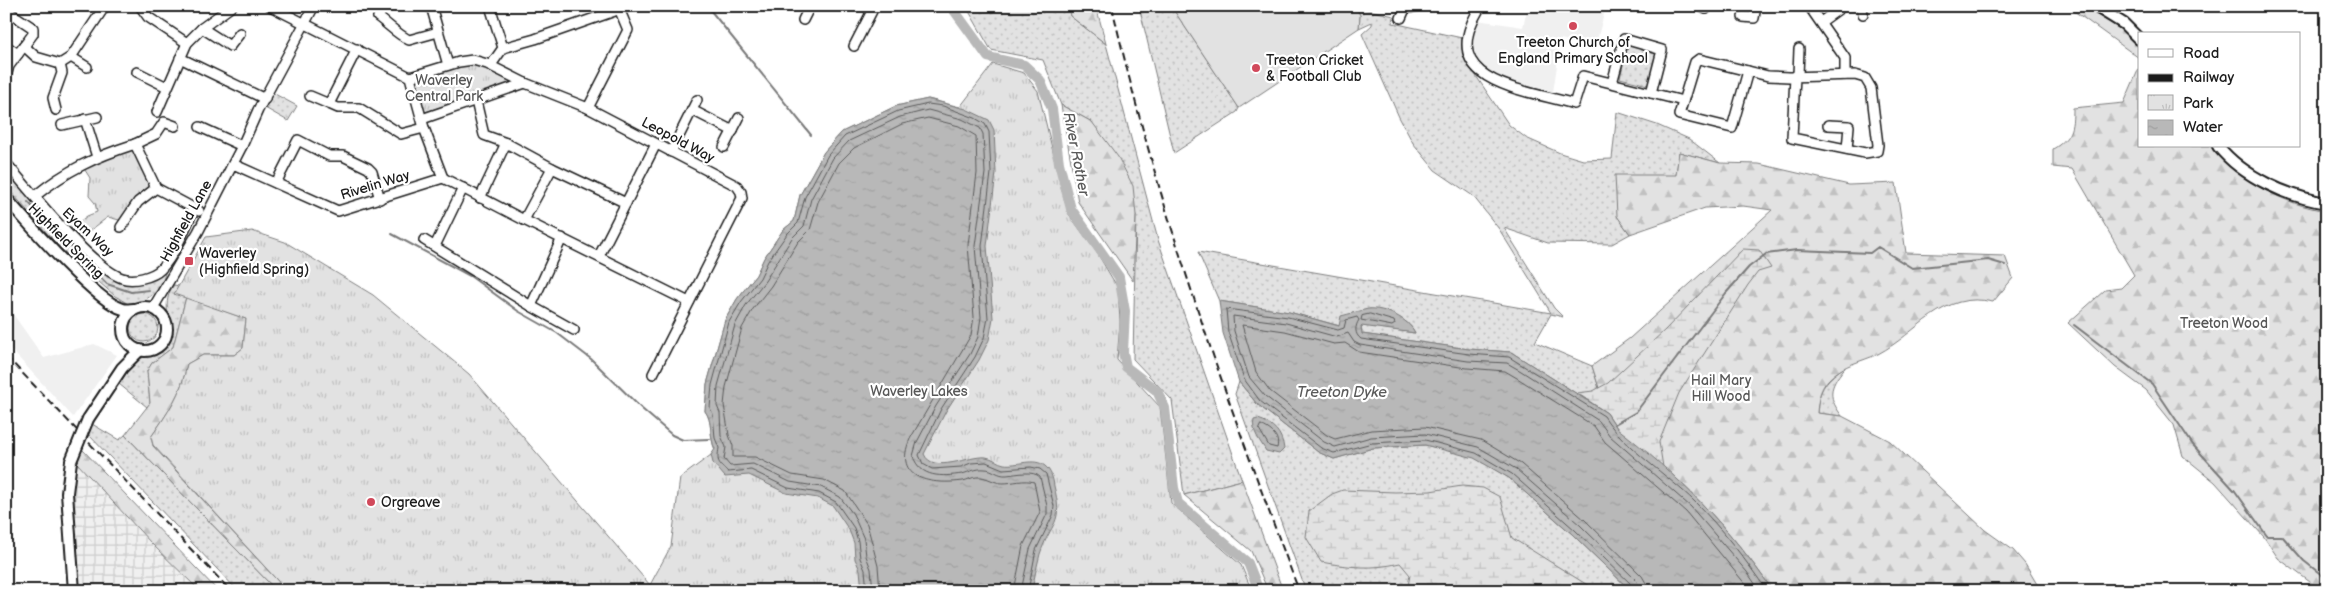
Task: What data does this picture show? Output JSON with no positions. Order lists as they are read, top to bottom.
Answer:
{
  "streets": {
    "main road": ["Highfield Spring"],
    "street": [
      "Leopold Way",
      "Rivelin Way",
      "Highfield Lane",
      "Eyam Way"
    ]
  },
  "crossings": [
    ["Rivelin Way", "Highfield Lane"]
  ],
  "water": ["River Rother", "Treeton Dyke"],
  "parks": [
    "Waverley Central Park",
    "Treeton Wood",
    "Hail Mary Hill Wood",
    "Waverley Lakes"
  ],
  "places": {
    "other": ["Treeton Church of England Primary School", "Treeton Cricket & Football Club", "Orgreave"],
    "transit": ["Waverley (Highfield Spring)"]
  },
  "legend": [
    "Road",
    "Railway",
    "Park",
    "Water"
  ]
}
